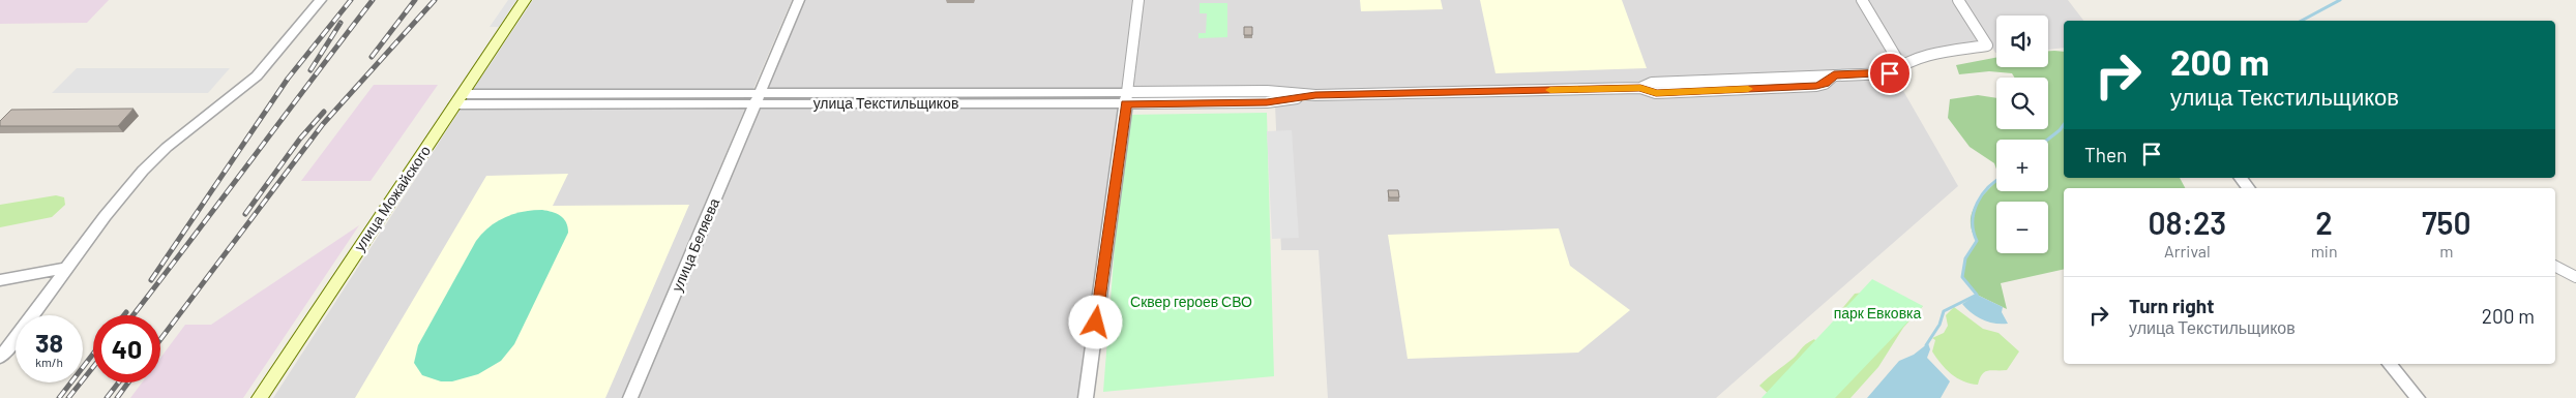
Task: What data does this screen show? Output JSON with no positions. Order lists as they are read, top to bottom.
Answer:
{
  "streets": {
    "main road": ["улица Можайского"],
    "street": ["улица Текстильщиков", "улица Беляева"]
  },
  "crossings": [
    ["улица Текстильщиков", "улица Можайского"],
    ["улица Текстильщиков", "улица Беляева"]
  ],
  "parks": ["Сквер героев СВО", "парк Евковка"],
  "page": {
    "map_buttons": ["+", "−"],
    "turn": ["200 m", "улица Текстильщиков"],
    "then": "Then",
    "eta": [
      "08:23",
      "Arrival",
      "2",
      "min",
      "750",
      "m"
    ],
    "list": [
      {
        "name": "Turn right",
        "note": "улица Текстильщиков",
        "value": "200 m"
      }
    ],
    "speed": "38 km/h",
    "limit": "40"
  }
}
